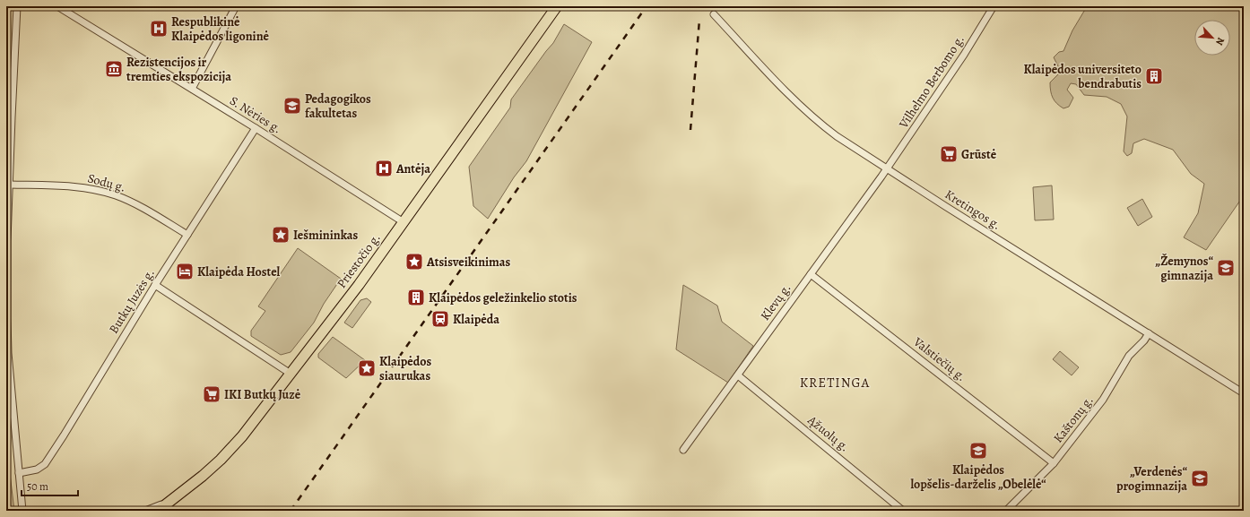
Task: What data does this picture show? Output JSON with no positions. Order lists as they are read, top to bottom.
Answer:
{
  "streets": {
    "main road": ["Priestočio g."],
    "street": [
      "Vilhelmo Berbomo g.",
      "S. Nėries g.",
      "Sodų g.",
      "Kretingos g.",
      "Butkų Juzės g.",
      "Klevų g.",
      "Valstiečių g.",
      "Kaštonų g.",
      "Ąžuolų g."
    ]
  },
  "crossings": [
    ["Vilhelmo Berbomo g.", "Kretingos g."],
    ["Vilhelmo Berbomo g.", "Klevų g."],
    ["S. Nėries g.", "Priestočio g."],
    ["S. Nėries g.", "Butkų Juzės g."],
    ["Sodų g.", "Butkų Juzės g."],
    ["Kretingos g.", "Klevų g."],
    ["Kretingos g.", "Kaštonų g."],
    ["Klevų g.", "Valstiečių g."],
    ["Klevų g.", "Ąžuolų g."],
    ["Valstiečių g.", "Kaštonų g."]
  ],
  "districts": ["KRETINGA"],
  "places": {
    "hospital": ["Respublikinė Klaipėdos ligoninė", "Antėja"],
    "museum": ["Rezistencijos ir tremties ekspozicija"],
    "building": ["Klaipėdos universiteto bendrabutis", "Klaipėdos geležinkelio stotis"],
    "school or university": [
      "Pedagogikos fakultetas",
      "„Žemynos“ gimnazija",
      "Klaipėdos lopšelis-darželis „Obelėlė“",
      "„Verdenės“ progimnazija"
    ],
    "supermarket": ["Grūstė", "IKI Butkų Juzė"],
    "place": ["Iešmininkas", "Atsisveikinimas", "Klaipėdos siaurukas"],
    "hotel": ["Klaipėda Hostel"],
    "station": ["Klaipėda"]
  },
  "scale_bar": "50 m",
  "north": "bottom right"
}
